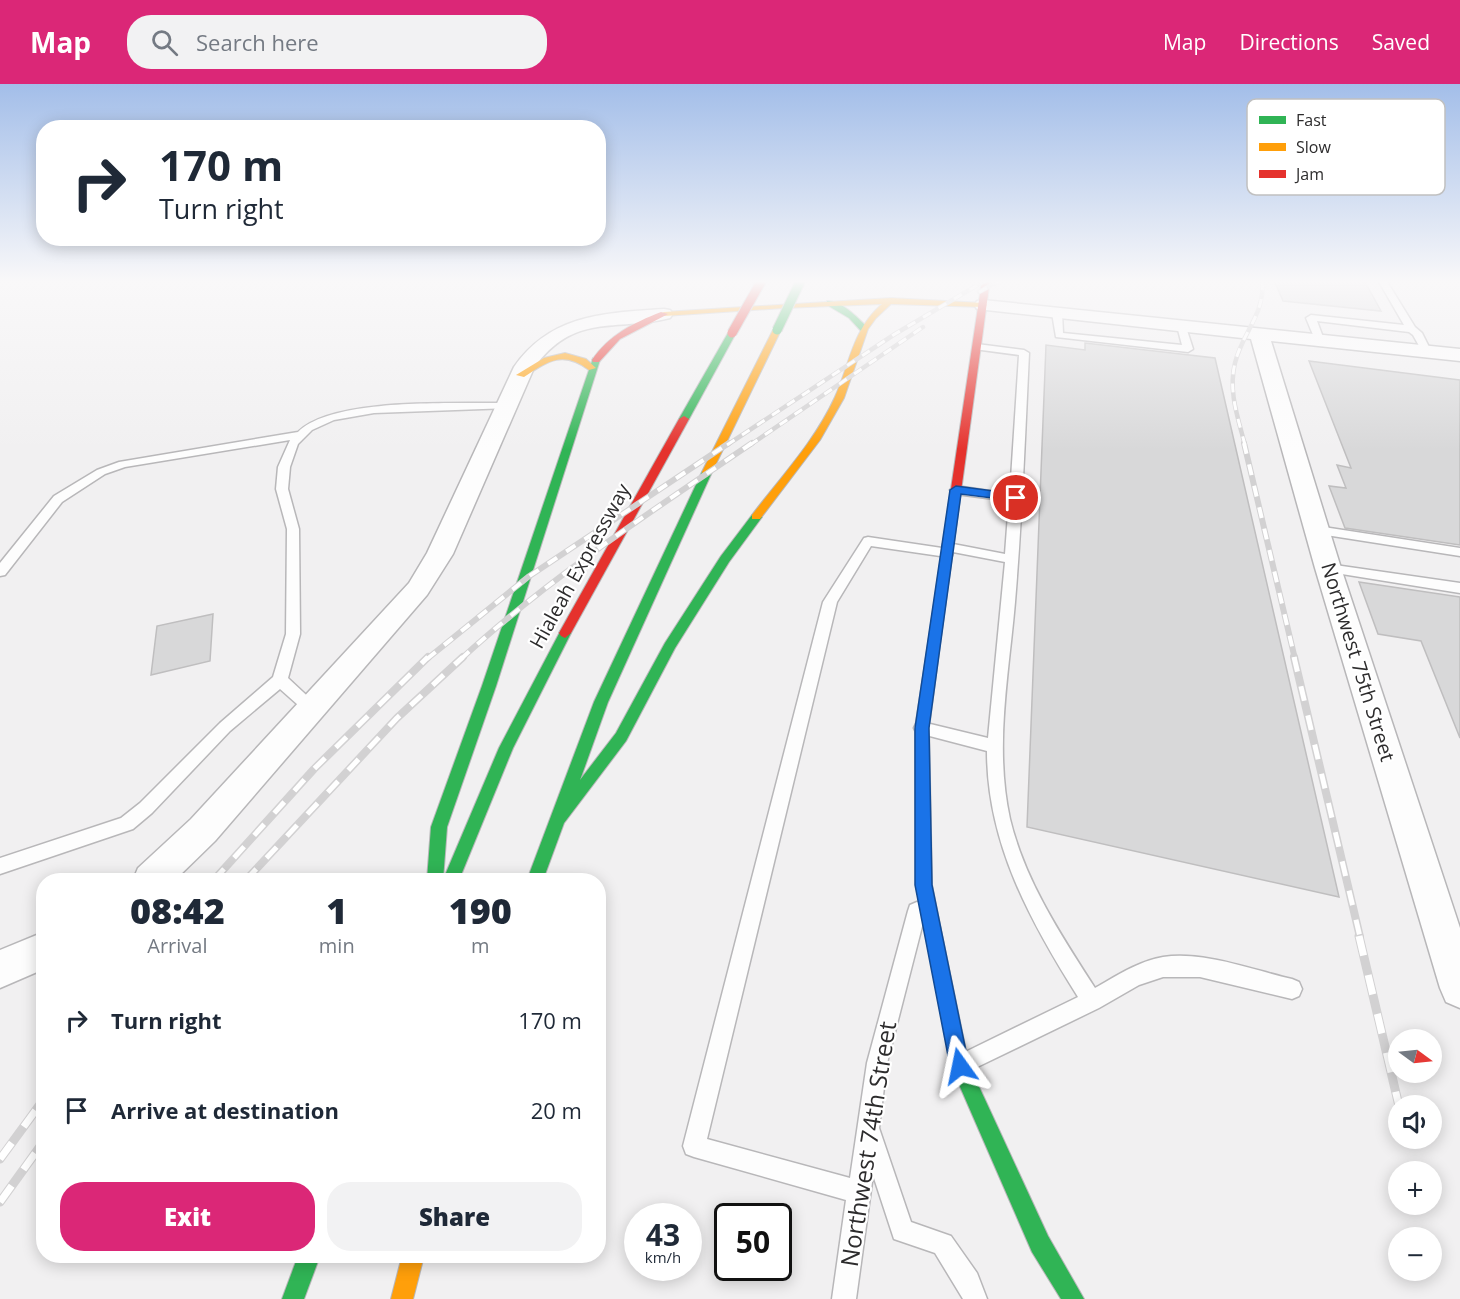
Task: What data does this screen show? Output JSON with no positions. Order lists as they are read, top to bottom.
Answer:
{
  "streets": {
    "main road": ["Hialeah Expressway", "Northwest 74th Street"],
    "street": ["Northwest 75th Street"]
  },
  "legend": ["Fast", "Slow", "Jam"],
  "north": "right",
  "page": {
    "header": "Map",
    "search": "Search here",
    "nav": ["Map", "Directions", "Saved"],
    "turn": ["170 m", "Turn right"],
    "eta": [
      "08:42",
      "Arrival",
      "1",
      "min",
      "190",
      "m"
    ],
    "list": [
      {
        "name": "Turn right",
        "value": "170 m"
      },
      {
        "name": "Arrive at destination",
        "value": "20 m"
      }
    ],
    "map_buttons": ["+", "−"],
    "buttons": ["Exit", "Share"],
    "speed": "43 km/h",
    "limit": "50"
  }
}
